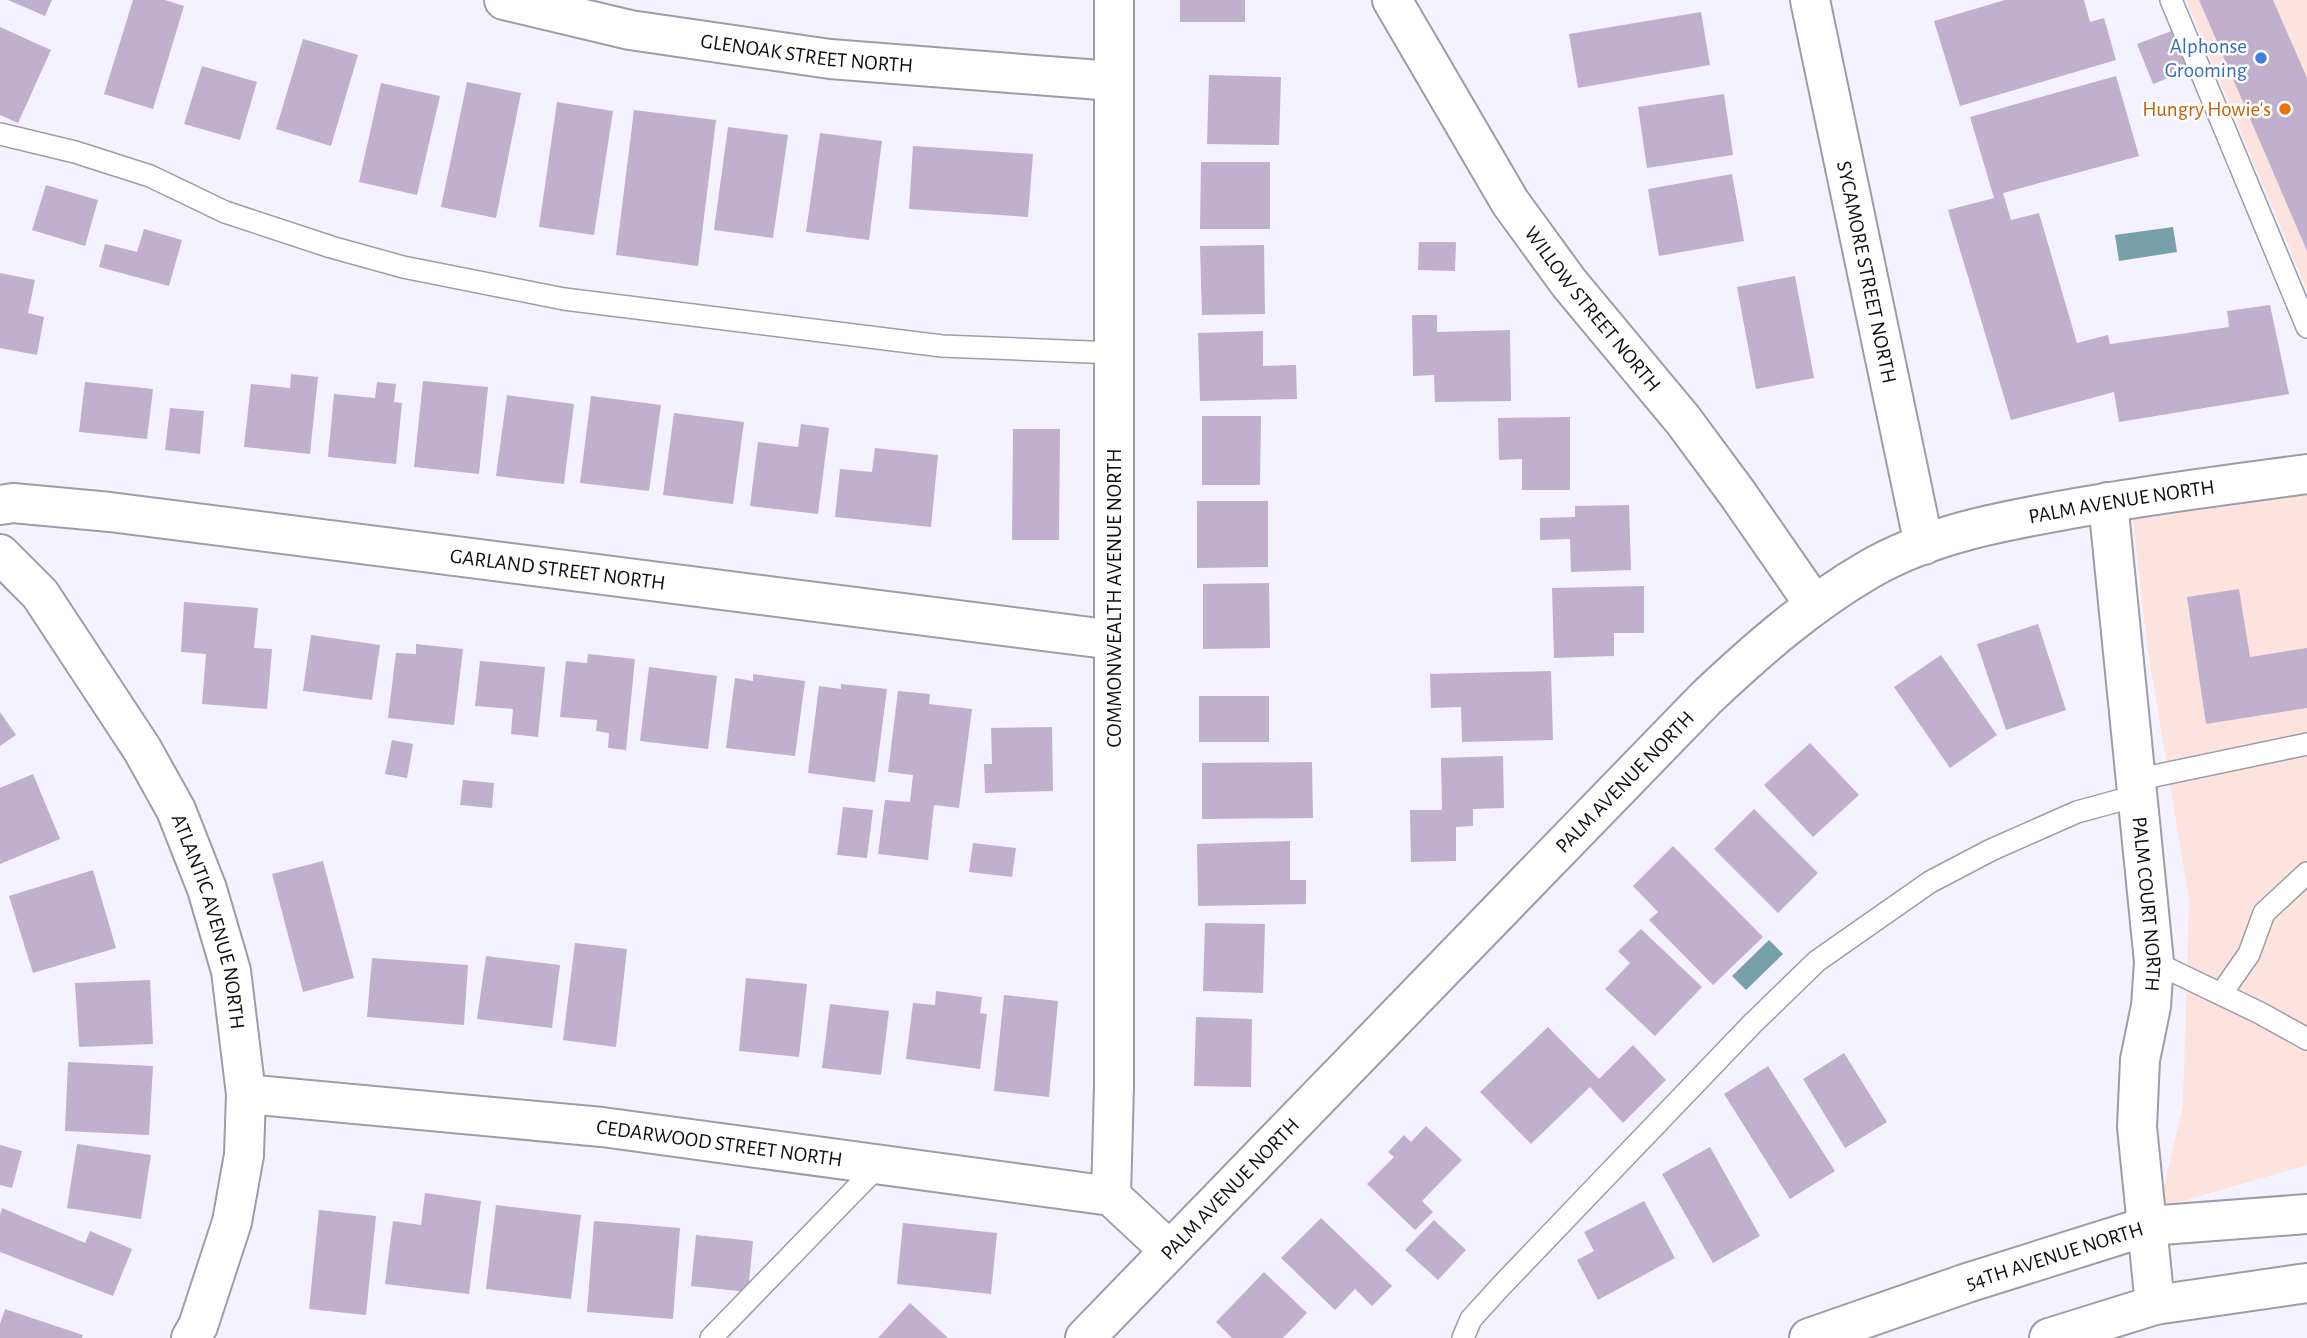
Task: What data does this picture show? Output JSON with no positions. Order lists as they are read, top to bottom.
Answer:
{
  "streets": {
    "street": [
      "GLENOAK STREET NORTH",
      "SYCAMORE STREET NORTH",
      "WILLOW STREET NORTH",
      "PALM AVENUE NORTH",
      "GARLAND STREET NORTH",
      "COMMONWEALTH AVENUE NORTH",
      "PALM COURT NORTH",
      "ATLANTIC AVENUE NORTH",
      "CEDARWOOD STREET NORTH",
      "54TH AVENUE NORTH"
    ]
  },
  "crossings": [
    ["GLENOAK STREET NORTH", "COMMONWEALTH AVENUE NORTH"],
    ["SYCAMORE STREET NORTH", "PALM AVENUE NORTH"],
    ["WILLOW STREET NORTH", "PALM AVENUE NORTH"],
    ["PALM AVENUE NORTH", "PALM COURT NORTH"],
    ["GARLAND STREET NORTH", "COMMONWEALTH AVENUE NORTH"],
    ["COMMONWEALTH AVENUE NORTH", "CEDARWOOD STREET NORTH"],
    ["PALM COURT NORTH", "54TH AVENUE NORTH"],
    ["ATLANTIC AVENUE NORTH", "CEDARWOOD STREET NORTH"]
  ],
  "places": ["Alphonse Grooming", "Hungry Howie's"]
}
